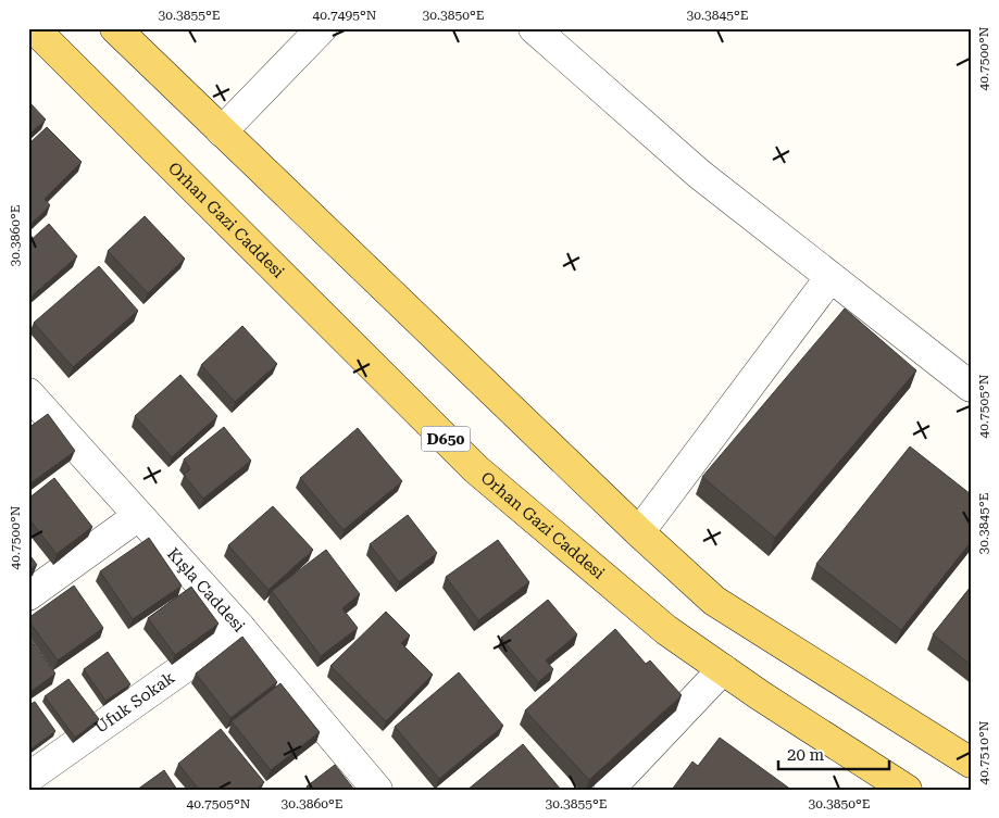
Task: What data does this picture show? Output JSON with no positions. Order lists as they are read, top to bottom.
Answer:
{
  "streets": {
    "main road": ["Orhan Gazi Caddesi", "D650"],
    "street": ["Kışla Caddesi", "Ufuk Sokak"]
  },
  "crossings": [
    ["Kışla Caddesi", "Ufuk Sokak"]
  ],
  "scale_bar": "20 m",
  "coordinates": [
    "30.3855°E",
    "40.7495°N",
    "30.3850°E",
    "30.3845°E",
    "40.7500°N",
    "30.3860°E",
    "40.7505°N",
    "40.7510°N"
  ]
}
